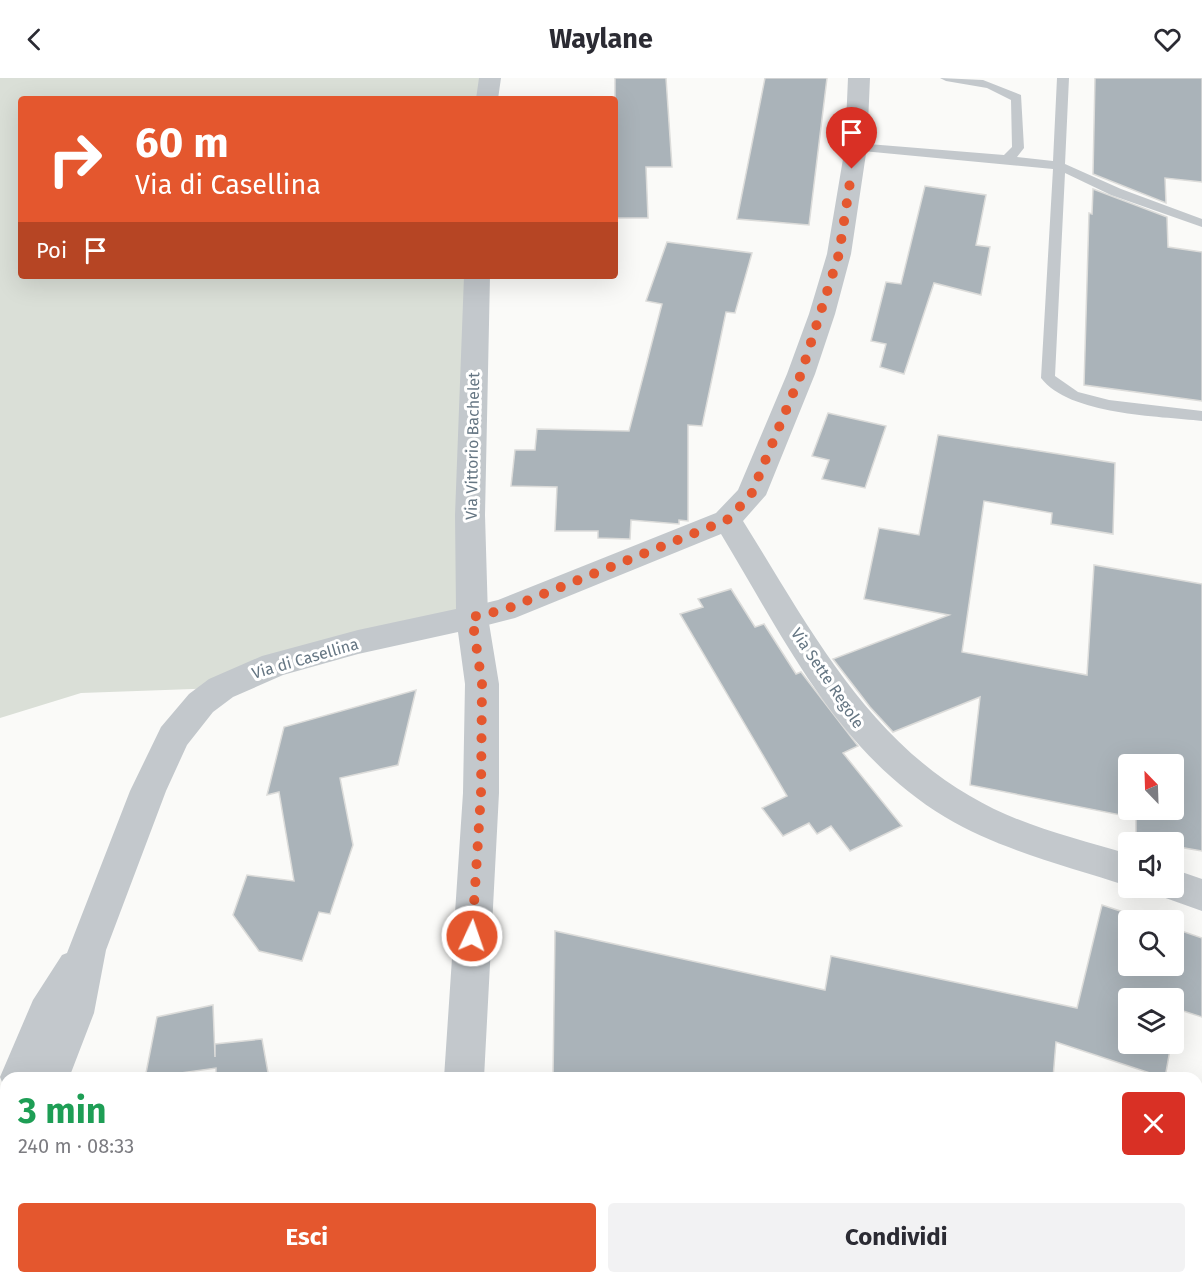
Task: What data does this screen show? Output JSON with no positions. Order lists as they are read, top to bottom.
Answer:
{
  "streets": {
    "street": ["Via Vittorio Bachelet", "Via di Casellina", "Via Sette Regole"]
  },
  "crossings": [
    ["Via Vittorio Bachelet", "Via di Casellina"],
    ["Via di Casellina", "Via Sette Regole"]
  ],
  "north": "top left",
  "page": {
    "header": "Waylane",
    "turn": ["60 m", "Via di Casellina"],
    "then": "Poi",
    "heading": ["3 min", "240 m · 08:33"],
    "buttons": ["Esci", "Condividi"]
  }
}
